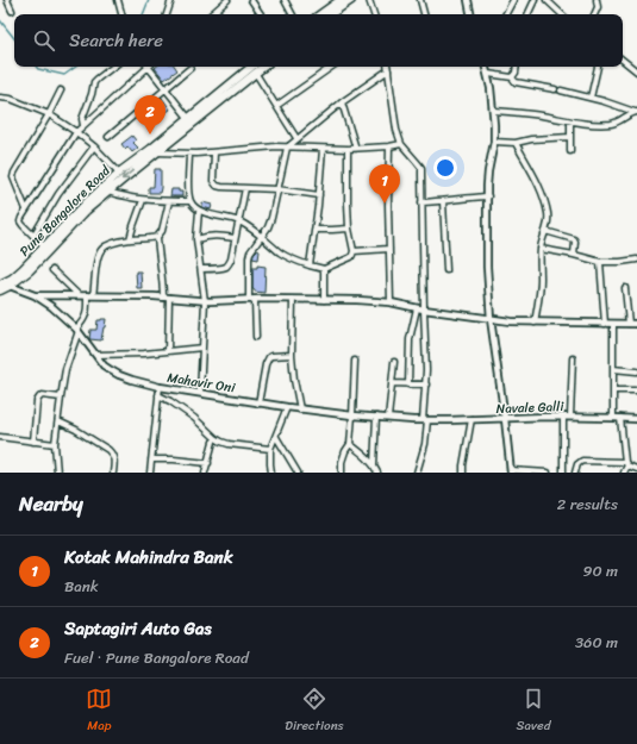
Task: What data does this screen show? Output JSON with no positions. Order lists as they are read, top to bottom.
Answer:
{
  "streets": {
    "main road": ["Pune Bangalore Road"],
    "street": ["Mahavir Oni", "Navale Galli"]
  },
  "crossings": [
    ["Pune Bangalore Road", "Mahavir Oni"],
    ["Mahavir Oni", "Navale Galli"]
  ],
  "page": {
    "search": "Search here",
    "pins": ["2", "1"],
    "heading": ["Nearby", "2 results"],
    "list": [
      {
        "mark": "1",
        "name": "Kotak Mahindra Bank",
        "note": "Bank",
        "value": "90 m"
      },
      {
        "mark": "2",
        "name": "Saptagiri Auto Gas",
        "note": "Fuel · Pune Bangalore Road",
        "value": "360 m"
      }
    ],
    "nav": ["Map", "Directions", "Saved"]
  }
}
